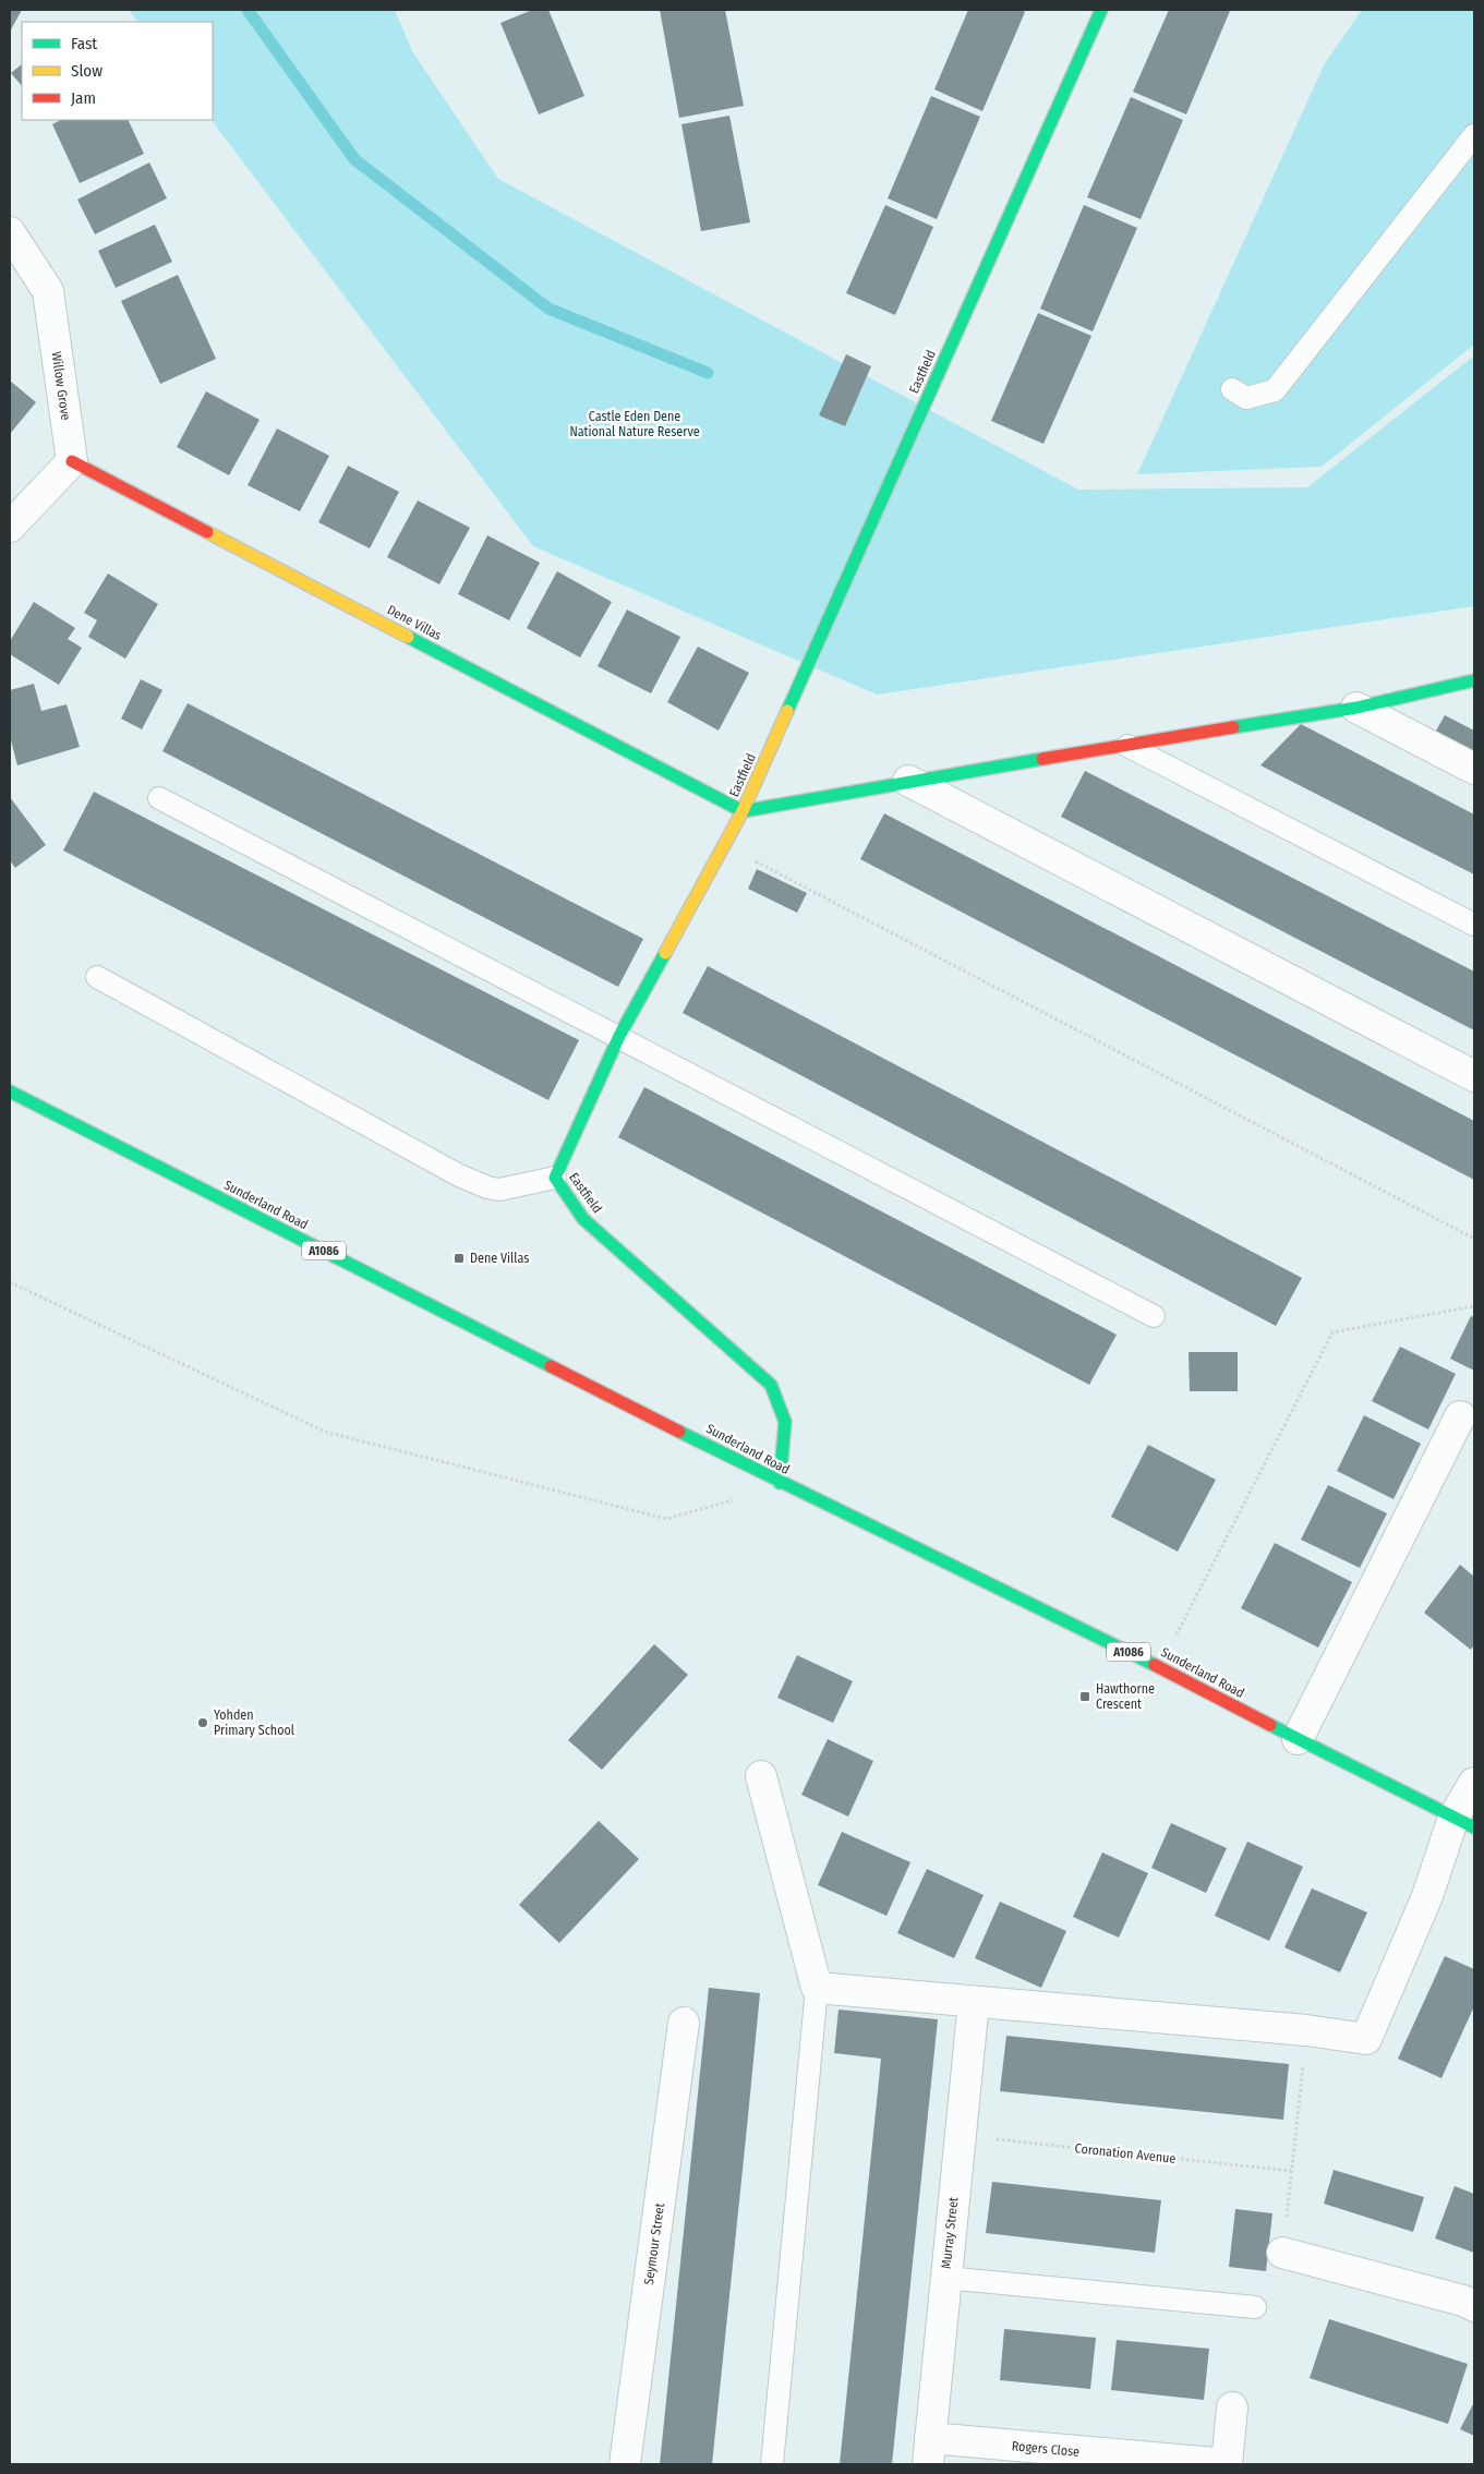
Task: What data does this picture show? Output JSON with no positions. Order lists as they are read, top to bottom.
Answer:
{
  "streets": {
    "street": [
      "Eastfield",
      "Willow Grove",
      "Dene Villas",
      "Sunderland Road",
      "A1086",
      "Murray Street",
      "Seymour Street",
      "Rogers Close"
    ],
    "path": ["Coronation Avenue"]
  },
  "crossings": [
    ["Eastfield", "Dene Villas"],
    ["Eastfield", "Sunderland Road"],
    ["Willow Grove", "Dene Villas"],
    ["Coronation Avenue", "Murray Street"],
    ["Murray Street", "Rogers Close"]
  ],
  "parks": ["Castle Eden Dene National Nature Reserve"],
  "places": {
    "transit": ["Dene Villas", "Hawthorne Crescent"],
    "other": ["Yohden Primary School"]
  },
  "legend": ["Fast", "Slow", "Jam"]
}
